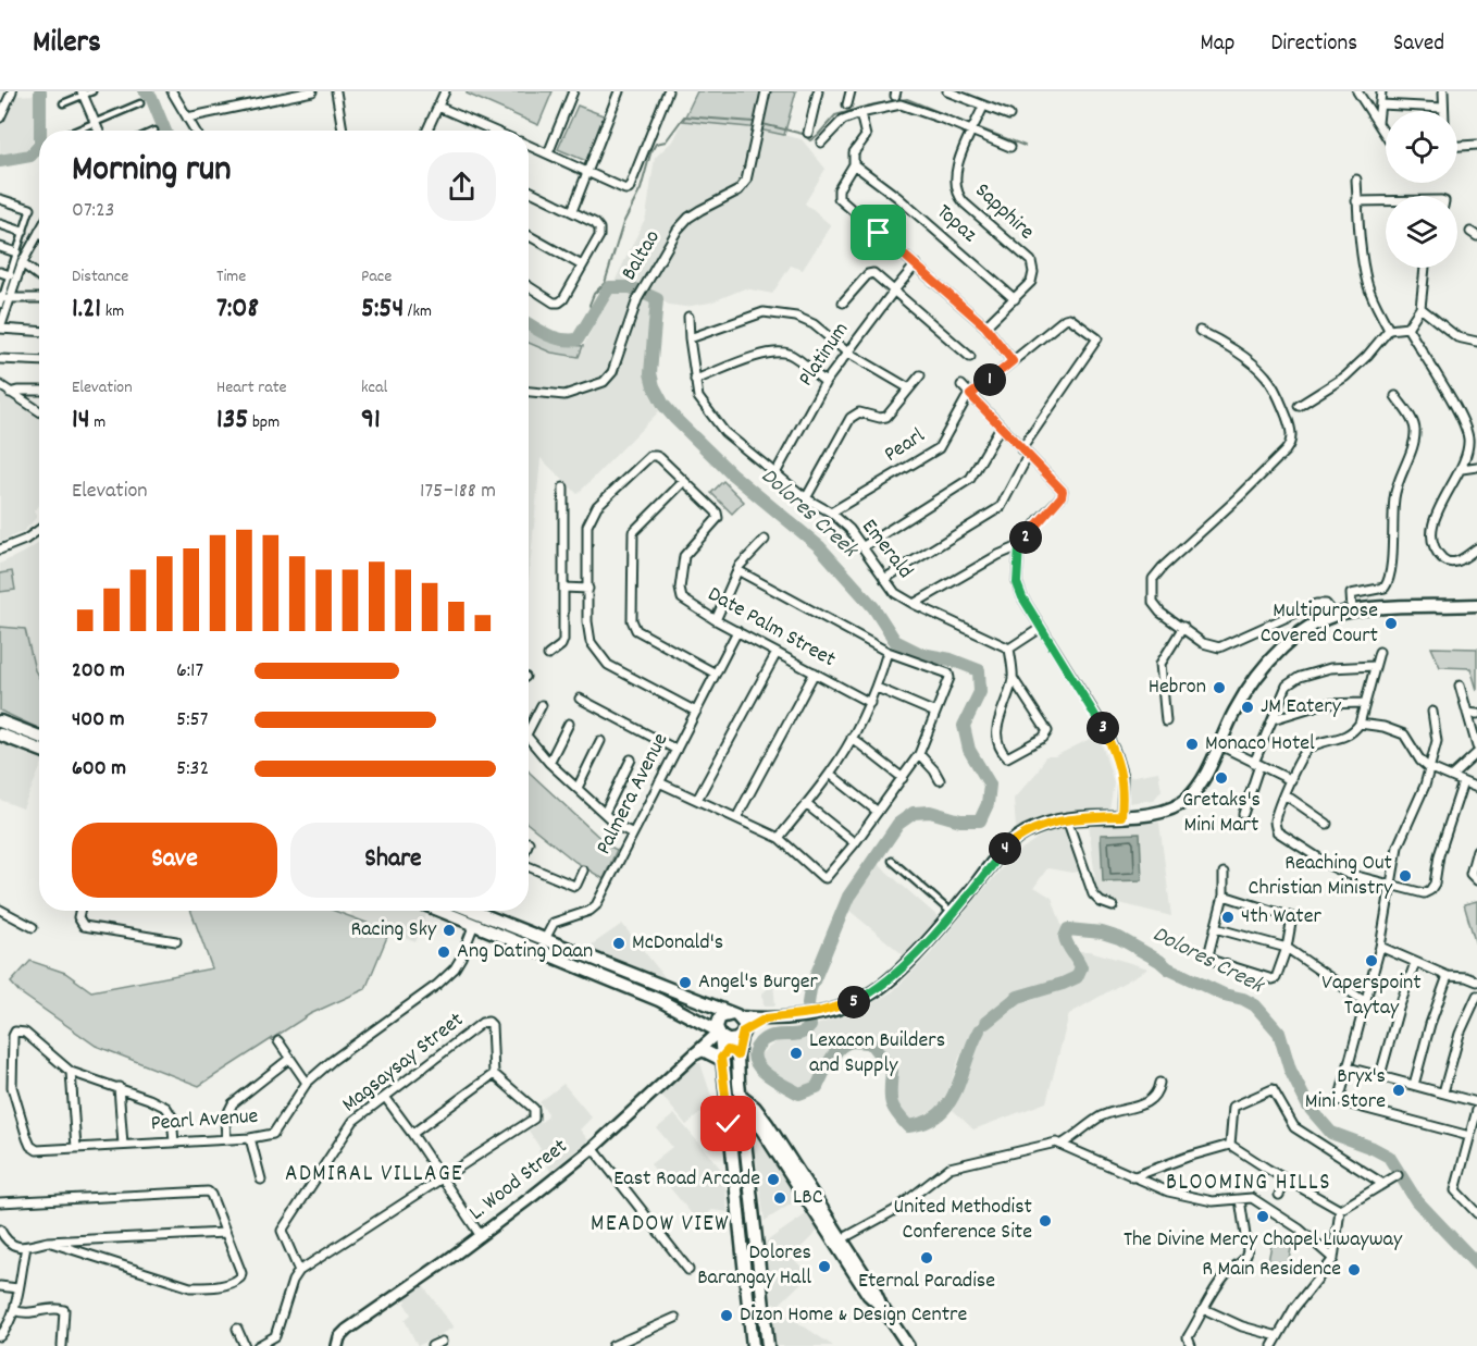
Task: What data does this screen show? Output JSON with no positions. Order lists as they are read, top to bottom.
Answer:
{
  "streets": {
    "main road": ["L. Wood Street"],
    "street": [
      "Sapphire",
      "Topaz",
      "Baltao",
      "Platinum",
      "Pearl",
      "Emerald",
      "Date Palm Street",
      "Palmera Avenue",
      "Magsaysay Street",
      "Pearl Avenue"
    ]
  },
  "crossings": [
    ["Sapphire", "Topaz"],
    ["Platinum", "Emerald"],
    ["Pearl", "Emerald"],
    ["Date Palm Street", "Palmera Avenue"]
  ],
  "districts": ["ADMIRAL VILLAGE", "BLOOMING HILLS", "MEADOW VIEW"],
  "water": ["Dolores Creek"],
  "places": [
    "Multipurpose Covered Court",
    "Hebron",
    "JM Eatery",
    "Monaco Hotel",
    "Gretaks's Mini Mart",
    "Reaching Out Christian Ministry",
    "4th Water",
    "Racing Sky",
    "McDonald's",
    "Ang Dating Daan",
    "Vaperspoint Taytay",
    "Angel's Burger",
    "Lexacon Builders and Supply",
    "Bryx's Mini Store",
    "East Road Arcade",
    "LBC",
    "The Divine Mercy Chapel Liwayway",
    "United Methodist Conference Site",
    "Eternal Paradise",
    "Dolores Barangay Hall",
    "R Main Residence",
    "Dizon Home & Design Centre"
  ],
  "page": {
    "header": "Milers",
    "nav": ["Map", "Directions", "Saved"],
    "heading": ["Morning run", "07:23"],
    "stats": [
      ["Distance", "1.21 km"],
      ["Time", "7:08"],
      ["Pace", "5:54 /km"],
      ["Elevation", "14 m"],
      ["Heart rate", "135 bpm"],
      ["kcal", "91"]
    ],
    "pins": [
      "1",
      "2",
      "3",
      "4",
      "5"
    ],
    "chart": ["Elevation", "175–188 m"],
    "list": [
      {
        "name": "200 m",
        "note": "6:17"
      },
      {
        "name": "400 m",
        "note": "5:57"
      },
      {
        "name": "600 m",
        "note": "5:32"
      }
    ],
    "buttons": ["Save", "Share"]
  }
}
